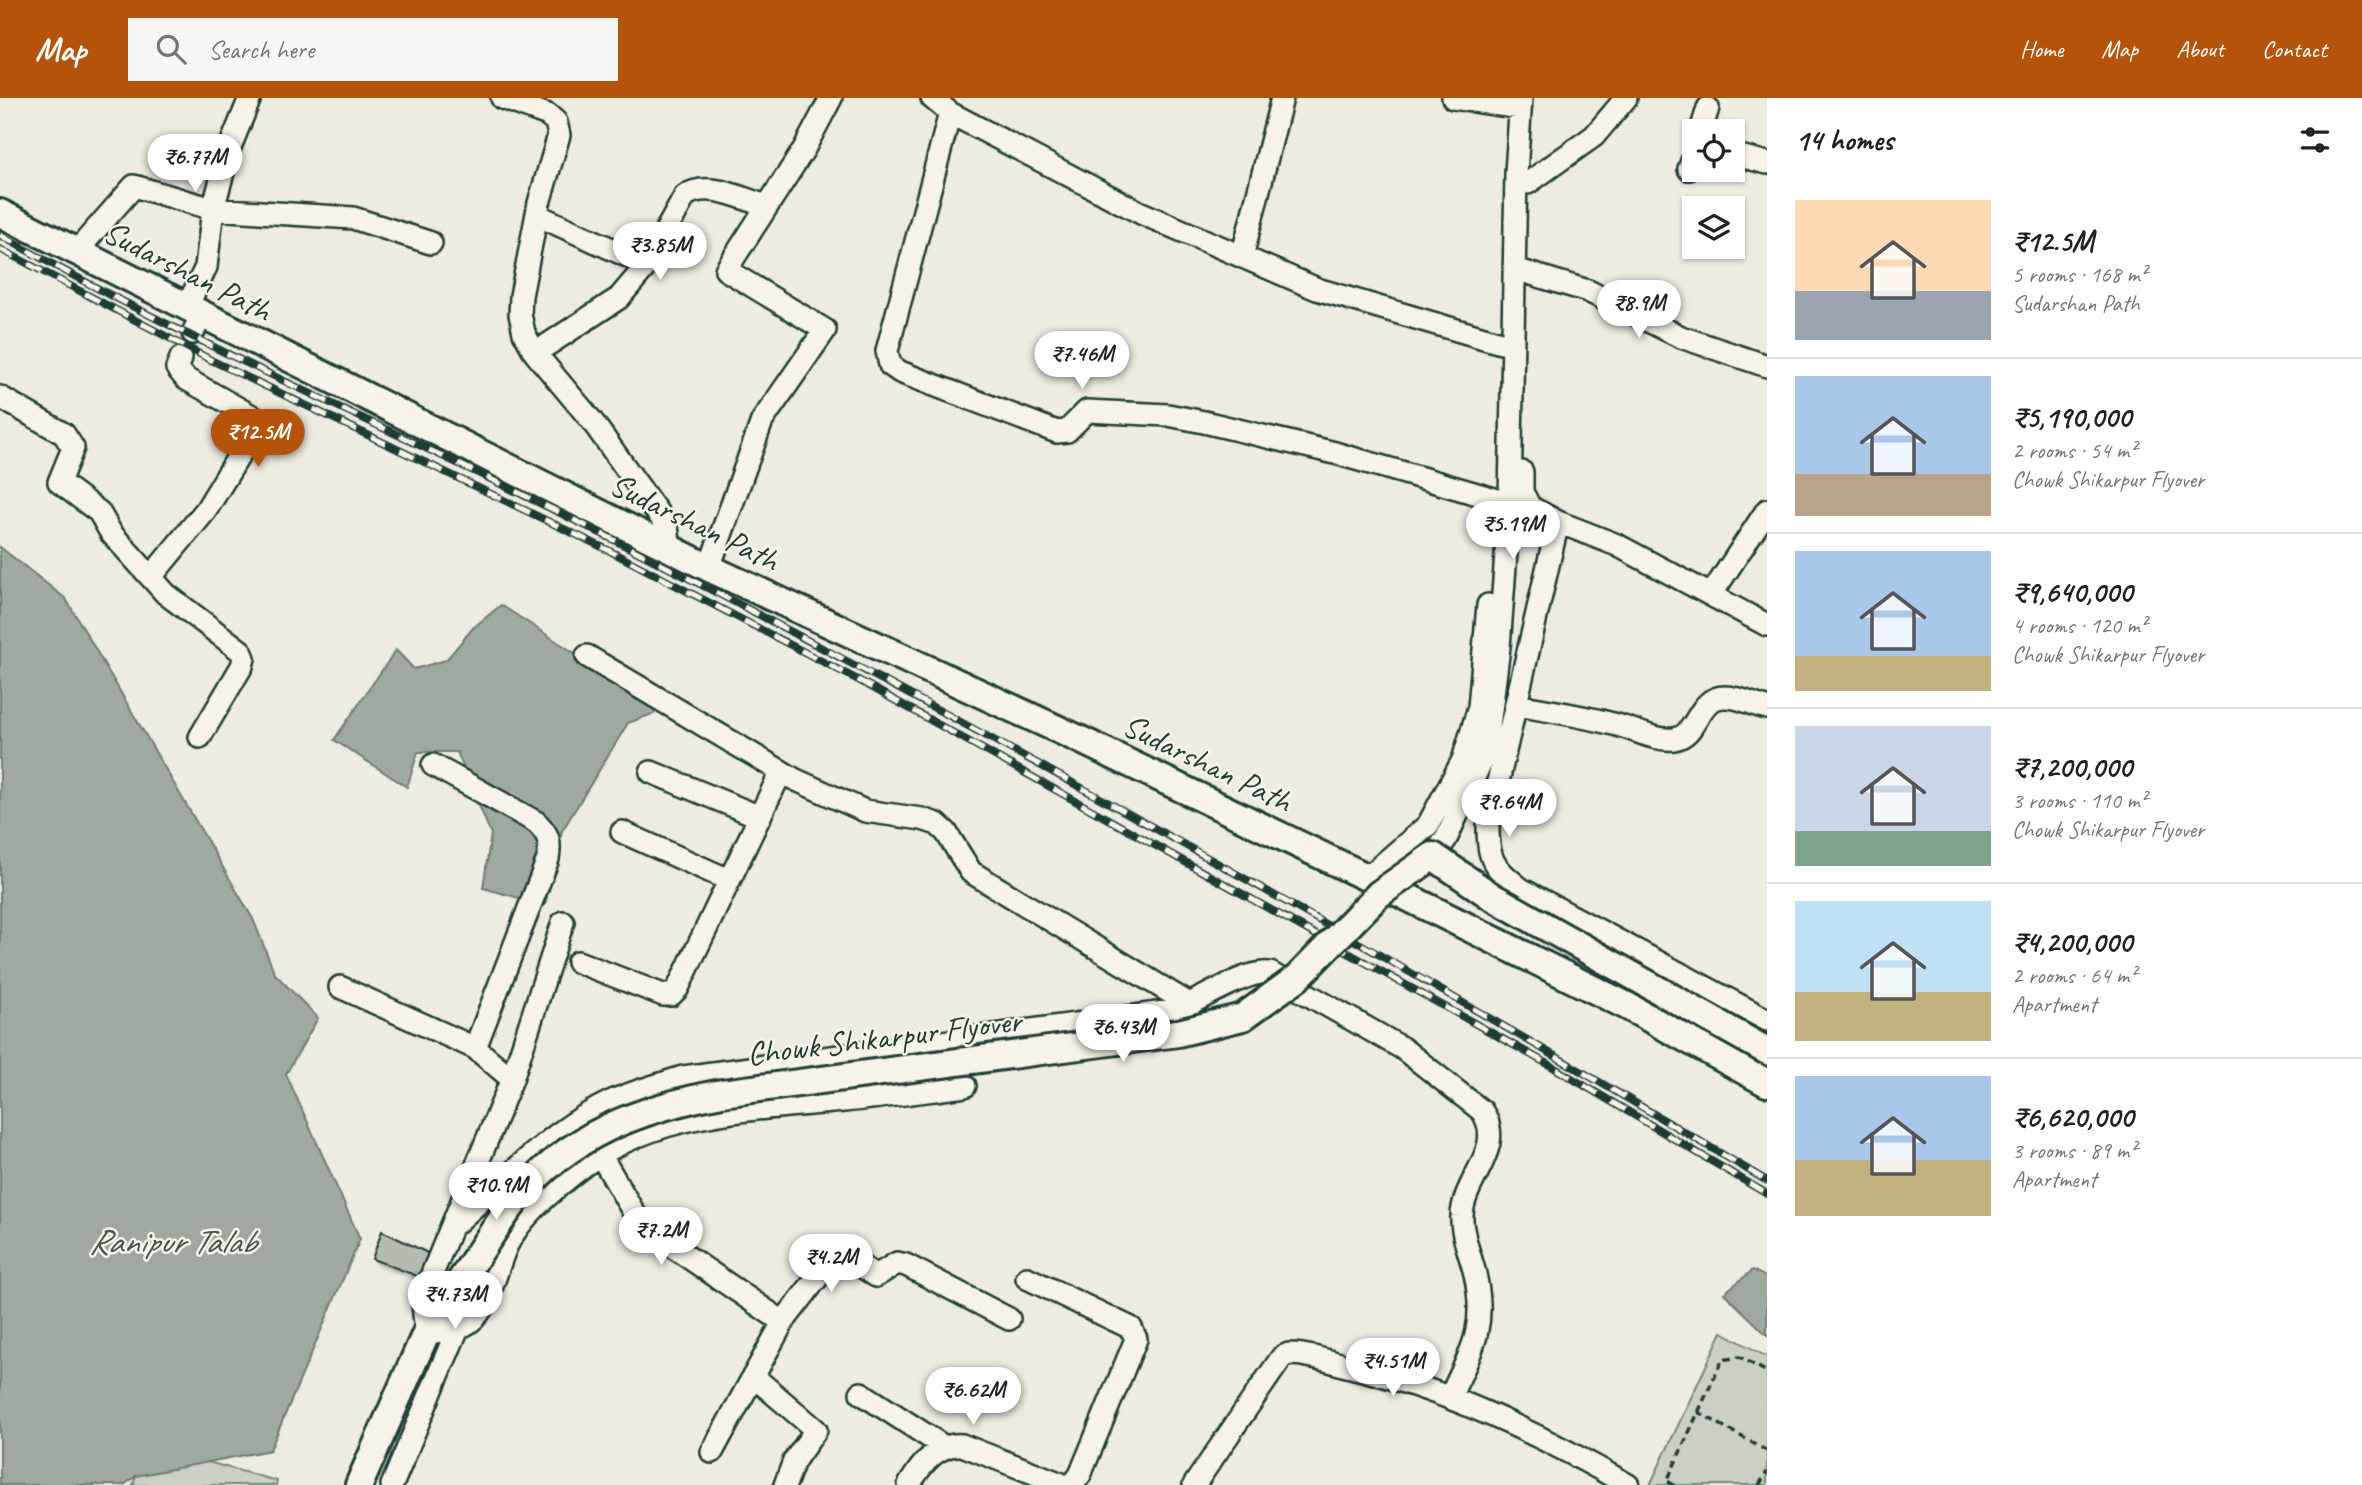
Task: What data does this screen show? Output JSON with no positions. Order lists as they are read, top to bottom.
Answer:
{
  "streets": {
    "main road": ["Sudarshan Path", "Chowk Shikarpur Flyover"]
  },
  "water": ["Ranipur Talab"],
  "page": {
    "header": "Map",
    "search": "Search here",
    "nav": [
      "Home",
      "Map",
      "About",
      "Contact"
    ],
    "heading": "14 homes",
    "price": [
      "₹6.77M",
      "₹3.85M",
      "₹8.9M",
      "₹7.46M",
      "₹12.5M",
      "₹5.19M",
      "₹9.64M",
      "₹6.43M",
      "₹10.9M",
      "₹7.2M",
      "₹4.2M",
      "₹4.73M",
      "₹4.51M",
      "₹6.62M"
    ],
    "list": [
      {
        "name": "₹12.5M",
        "note": "5 rooms · 168 m² · Sudarshan Path"
      },
      {
        "name": "₹5,190,000",
        "note": "2 rooms · 54 m² · Chowk Shikarpur Flyover"
      },
      {
        "name": "₹9,640,000",
        "note": "4 rooms · 120 m² · Chowk Shikarpur Flyover"
      },
      {
        "name": "₹7,200,000",
        "note": "3 rooms · 110 m² · Chowk Shikarpur Flyover"
      },
      {
        "name": "₹4,200,000",
        "note": "2 rooms · 64 m² · Apartment"
      },
      {
        "name": "₹6,620,000",
        "note": "3 rooms · 89 m² · Apartment"
      }
    ]
  }
}
